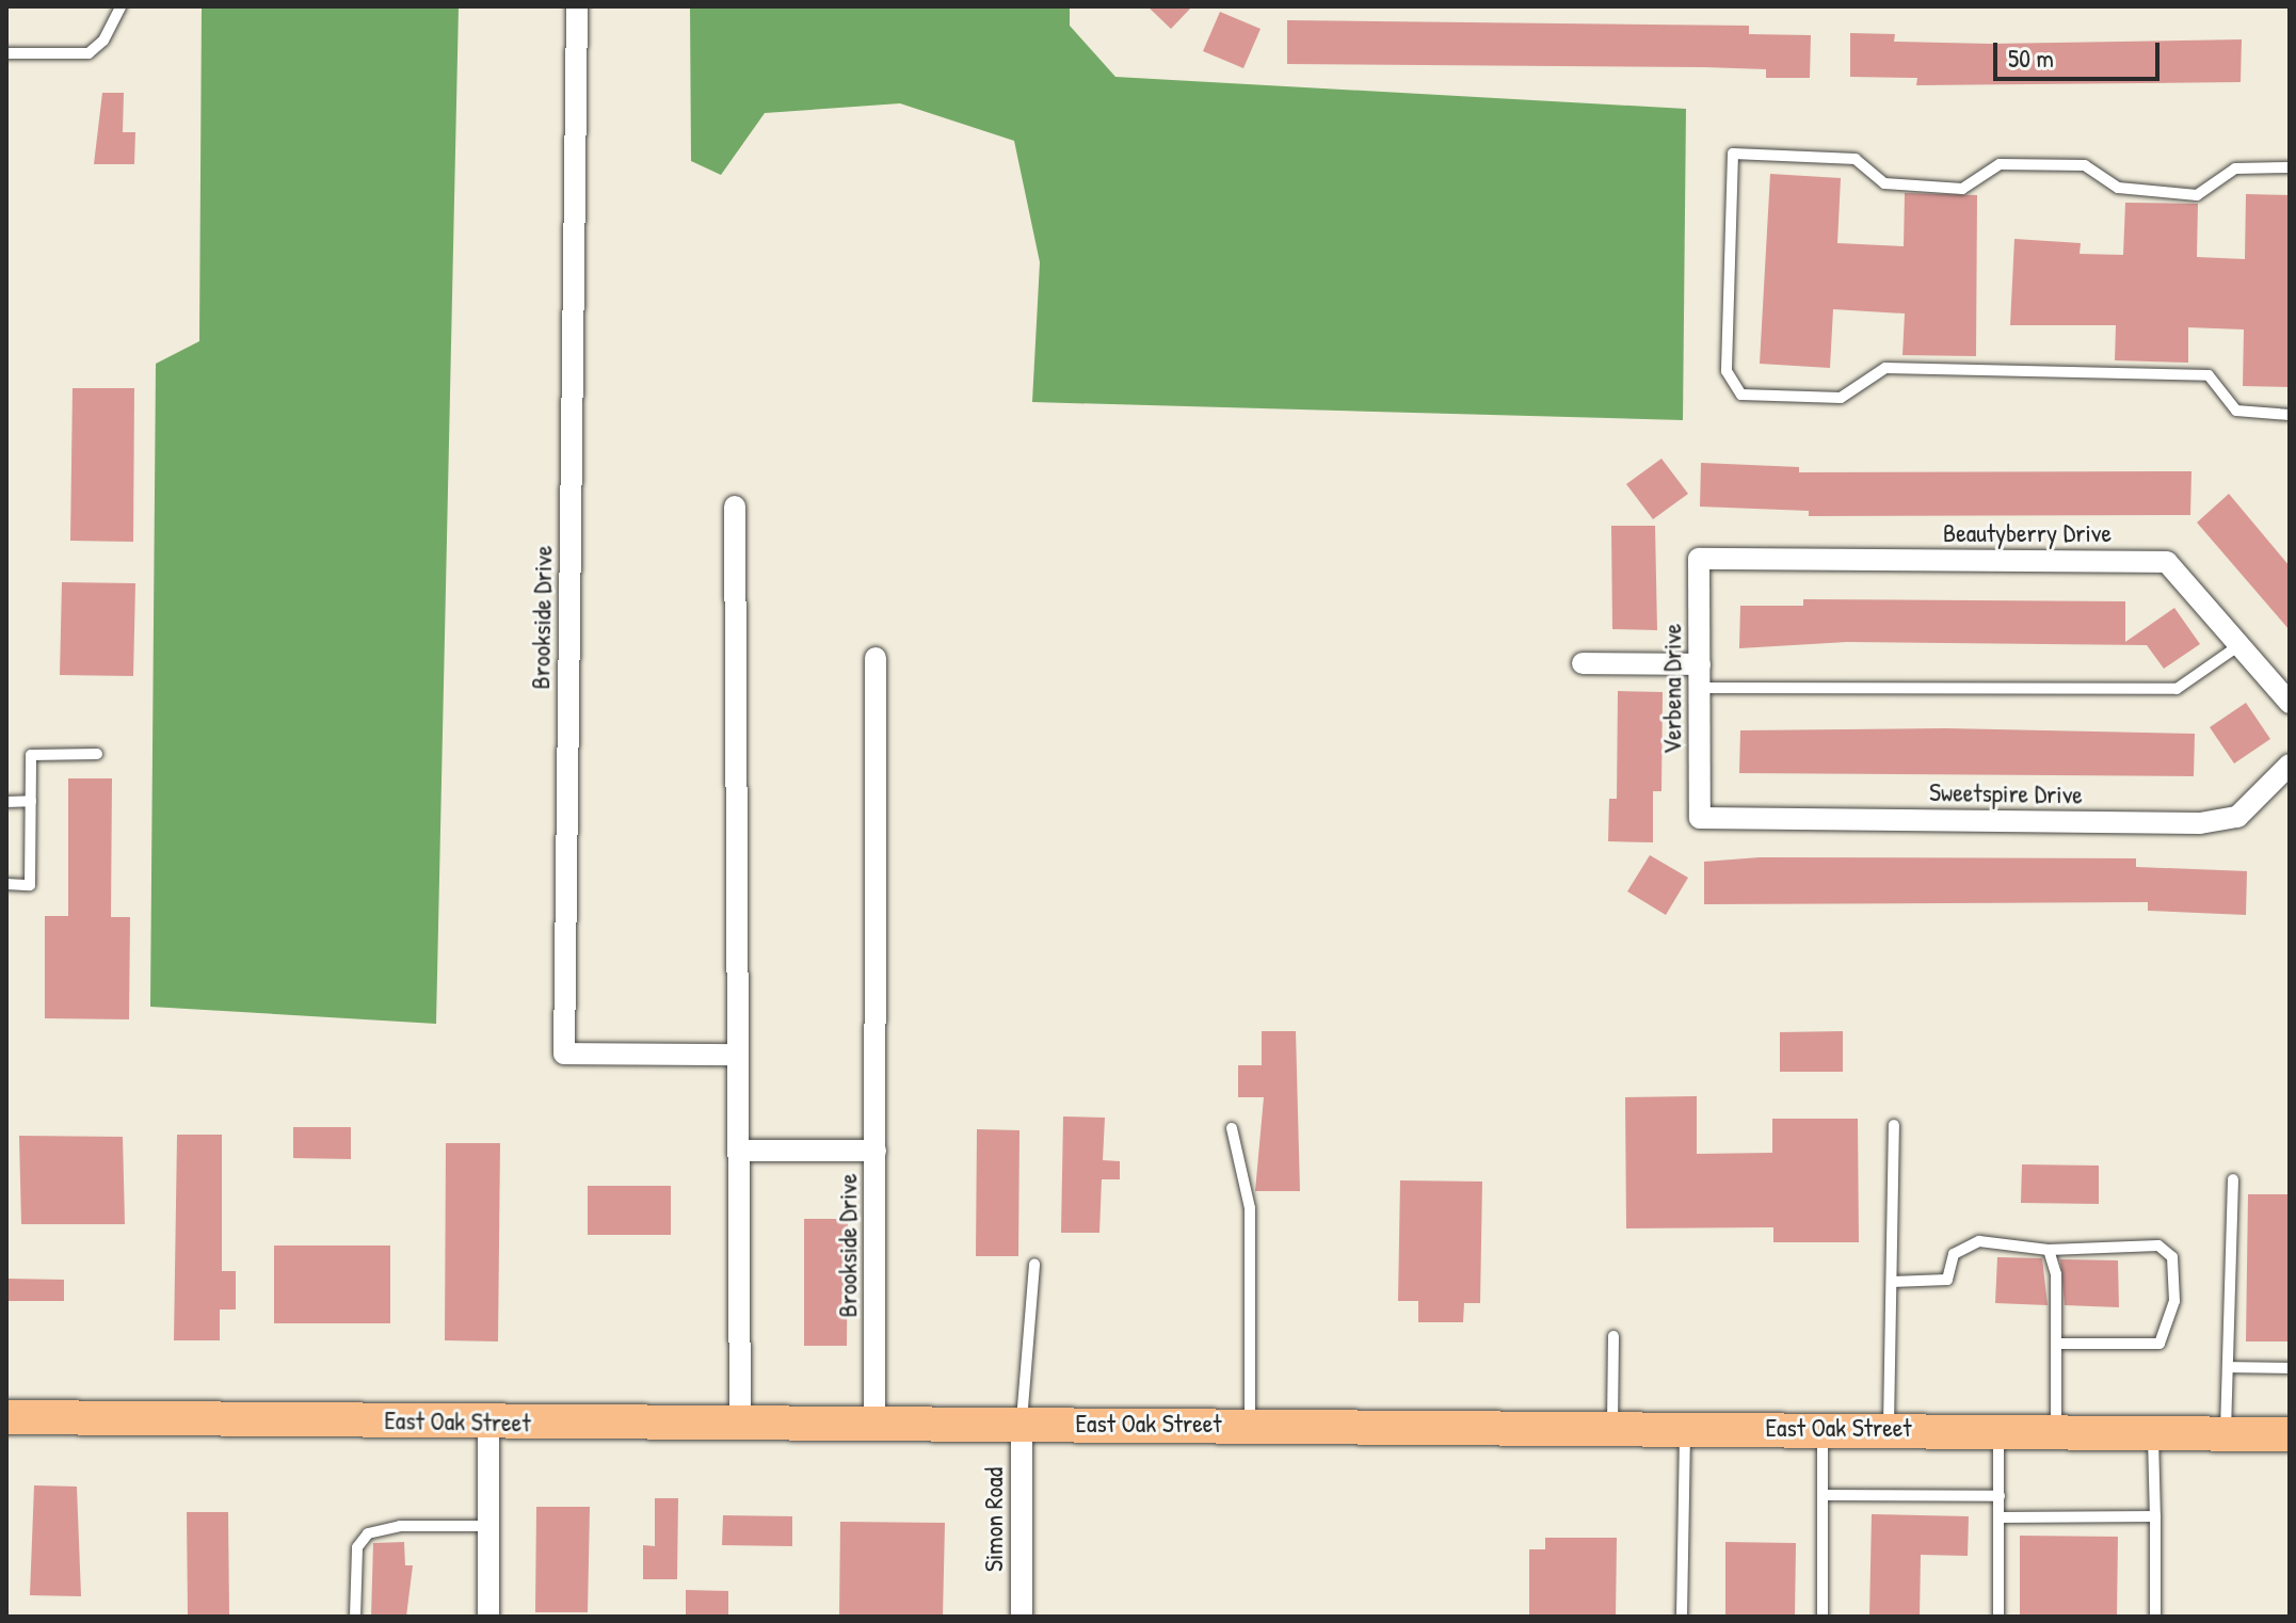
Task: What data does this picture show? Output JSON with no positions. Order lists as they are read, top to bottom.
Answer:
{
  "streets": {
    "highway": ["East Oak Street"],
    "street": [
      "Beautyberry Drive",
      "Brookside Drive",
      "Verbena Drive",
      "Sweetspire Drive",
      "Simon Road"
    ]
  },
  "crossings": [
    ["Beautyberry Drive", "Verbena Drive"],
    ["Brookside Drive", "East Oak Street"],
    ["Verbena Drive", "Sweetspire Drive"],
    ["East Oak Street", "Simon Road"]
  ],
  "scale_bar": "50 m"
}
